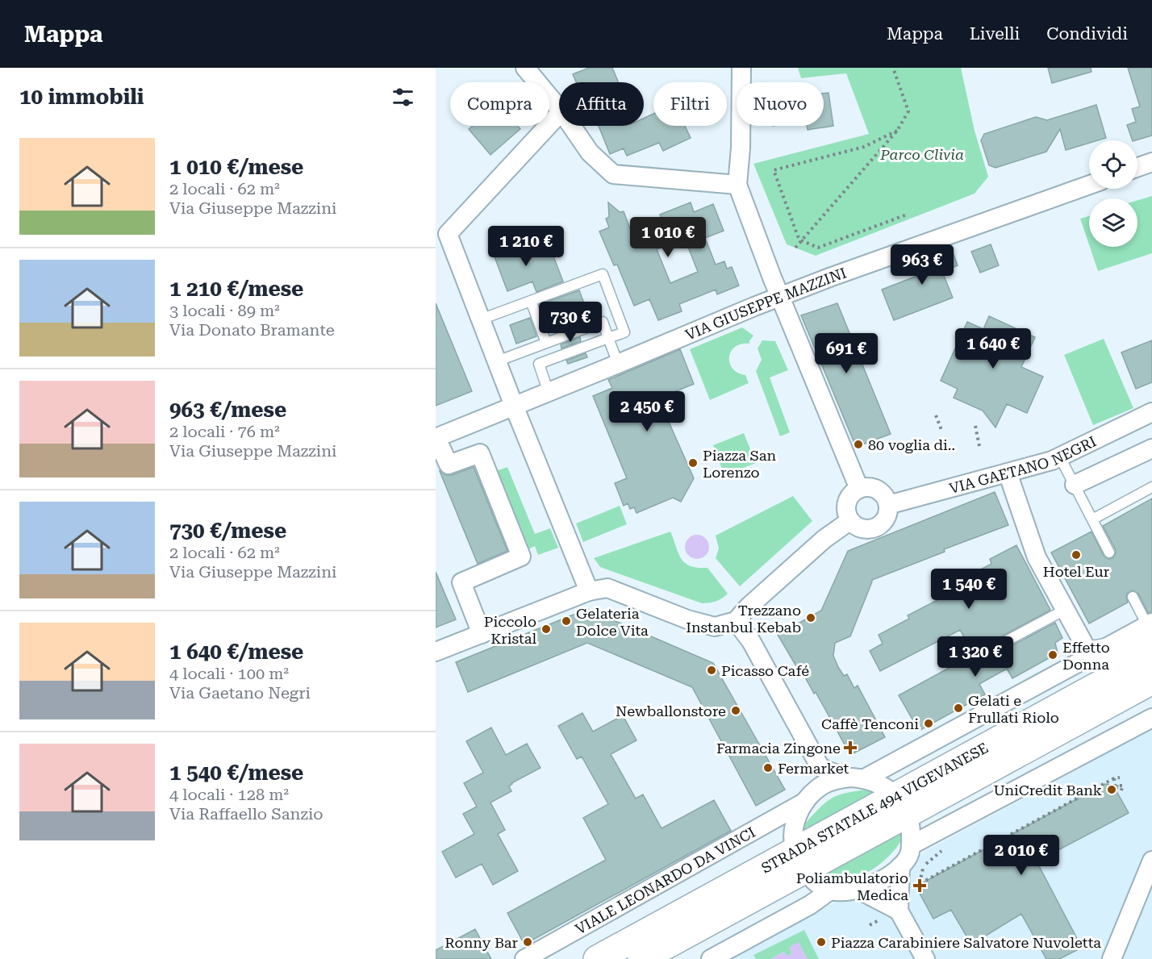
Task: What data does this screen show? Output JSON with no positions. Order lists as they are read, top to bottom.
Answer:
{
  "streets": {
    "main road": ["STRADA STATALE 494 VIGEVANESE"],
    "street": ["VIA GIUSEPPE MAZZINI", "VIA GAETANO NEGRI", "VIALE LEONARDO DA VINCI"]
  },
  "parks": ["Parco Clivia"],
  "places": {
    "other": [
      "80 voglia di..",
      "Piazza San Lorenzo",
      "Hotel Eur",
      "Trezzano Instanbul Kebab",
      "Gelateria Dolce Vita",
      "Piccolo Kristal",
      "Effetto Donna",
      "Picasso Café",
      "Gelati e Frullati Riolo",
      "Newballonstore",
      "Caffè Tenconi",
      "Fermarket",
      "UniCredit Bank",
      "Ronny Bar",
      "Piazza Carabiniere Salvatore Nuvoletta"
    ],
    "health": ["Farmacia Zingone", "Poliambulatorio Medica"]
  },
  "page": {
    "header": "Mappa",
    "nav": ["Mappa", "Livelli", "Condividi"],
    "heading": "10 immobili",
    "chip": [
      "Compra",
      "Affitta",
      "Filtri",
      "Nuovo"
    ],
    "list": [
      {
        "name": "1 010 €/mese",
        "note": "2 locali · 62 m² · Via Giuseppe Mazzini"
      },
      {
        "name": "1 210 €/mese",
        "note": "3 locali · 89 m² · Via Donato Bramante"
      },
      {
        "name": "963 €/mese",
        "note": "2 locali · 76 m² · Via Giuseppe Mazzini"
      },
      {
        "name": "730 €/mese",
        "note": "2 locali · 62 m² · Via Giuseppe Mazzini"
      },
      {
        "name": "1 640 €/mese",
        "note": "4 locali · 100 m² · Via Gaetano Negri"
      },
      {
        "name": "1 540 €/mese",
        "note": "4 locali · 128 m² · Via Raffaello Sanzio"
      }
    ],
    "price": [
      "1 010 €",
      "1 210 €",
      "963 €",
      "730 €",
      "1 640 €",
      "691 €",
      "2 450 €",
      "1 540 €",
      "1 320 €",
      "2 010 €"
    ]
  }
}
